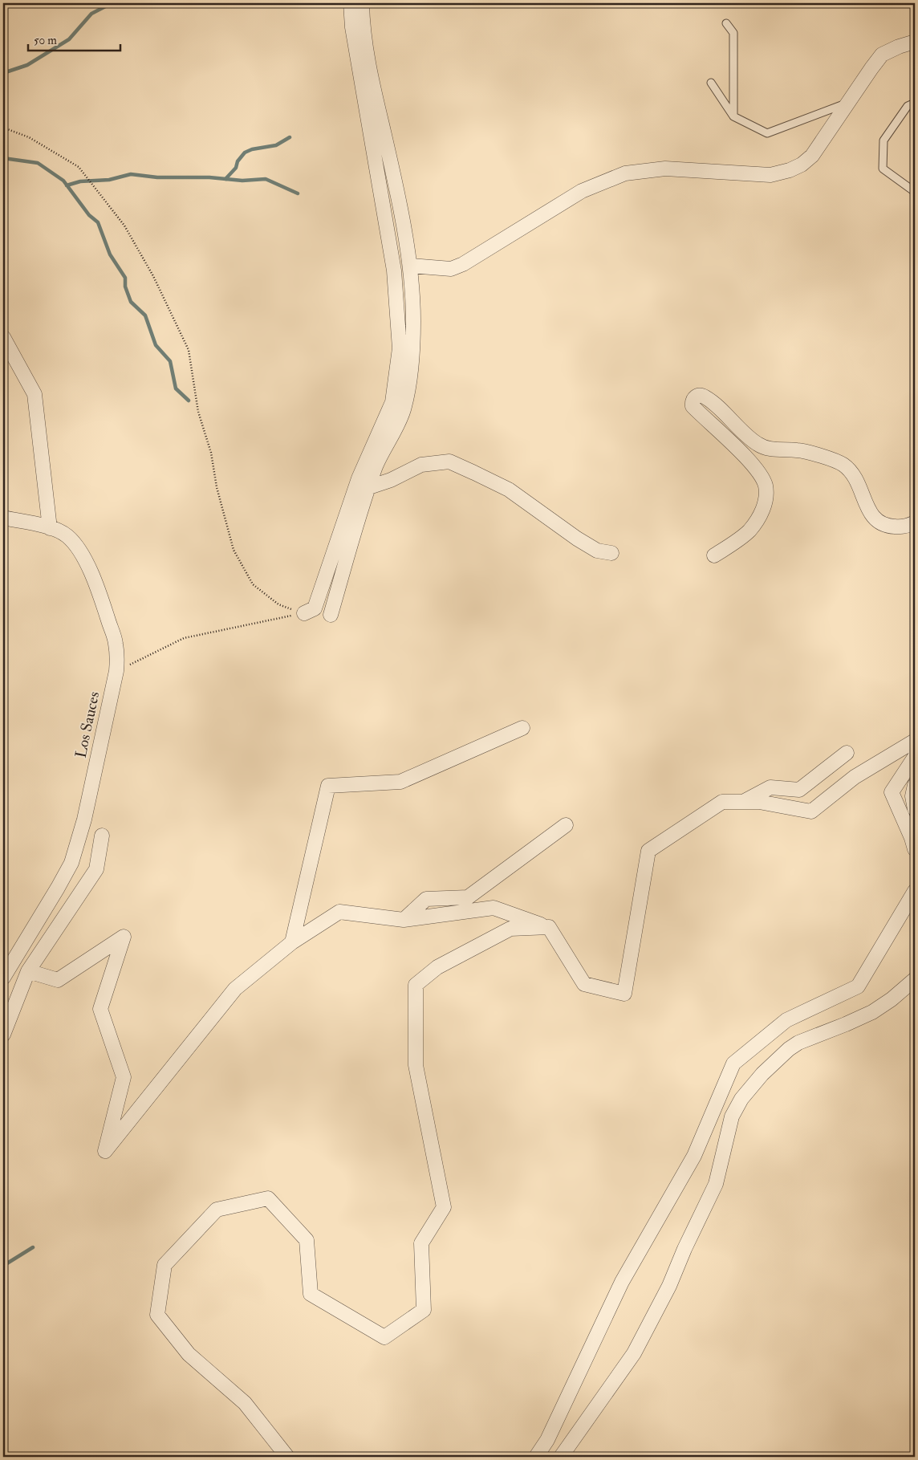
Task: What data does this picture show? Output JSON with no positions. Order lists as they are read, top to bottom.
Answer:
{
  "streets": {
    "street": ["Los Sauces"]
  },
  "scale_bar": "50 m"
}
